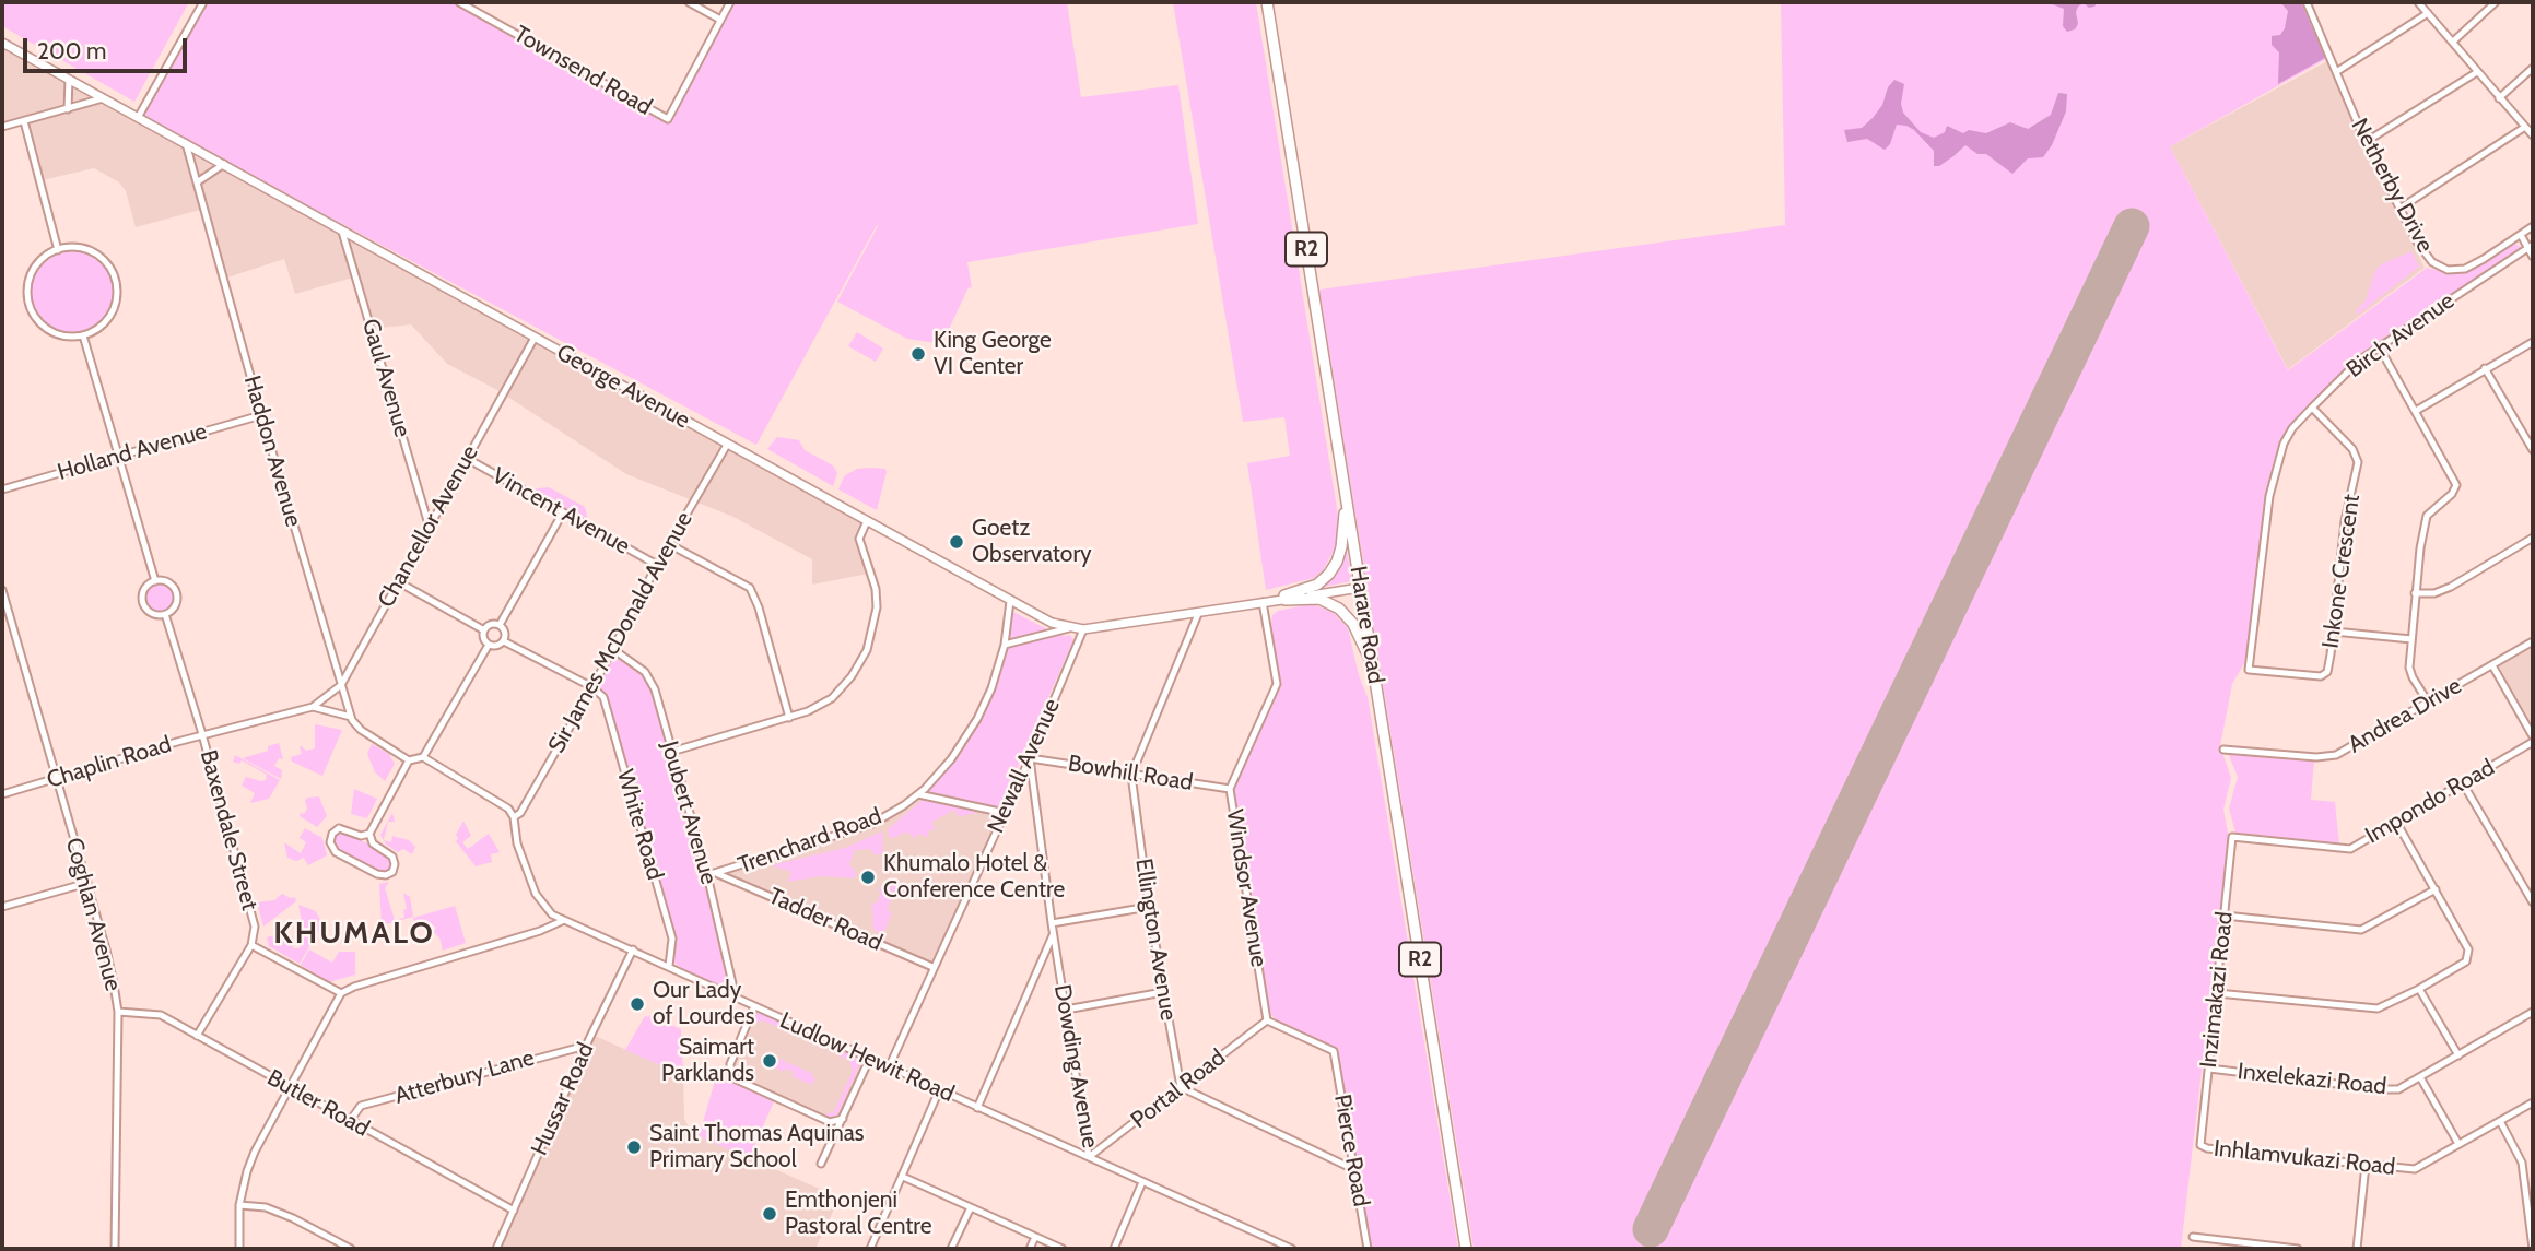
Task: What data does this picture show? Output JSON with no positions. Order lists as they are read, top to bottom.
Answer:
{
  "streets": {
    "highway": ["R2", "Harare Road"],
    "main road": ["George Avenue"],
    "street": [
      "Townsend Road",
      "Netherby Drive",
      "Birch Avenue",
      "Gaul Avenue",
      "Haddon Avenue",
      "Holland Avenue",
      "Vincent Avenue",
      "Chancellor Avenue",
      "Inkone Crescent",
      "Sir James McDonald Avenue",
      "Andrea Drive",
      "Chaplin Road",
      "Newall Avenue",
      "Bowhill Road",
      "Impondo Road",
      "Joubert Avenue",
      "White Road",
      "Baxendale Street",
      "Trenchard Road",
      "Windsor Avenue",
      "Coghlan Avenue",
      "Tadder Road",
      "Ellington Avenue",
      "Inzimakazi Road",
      "Ludlow Hewit Road",
      "Dowding Avenue",
      "Atterbury Lane",
      "Inxelekazi Road",
      "Portal Road",
      "Hussar Road",
      "Butler Road",
      "Pierce Road",
      "Inhlamvukazi Road"
    ]
  },
  "crossings": [
    ["Birch Avenue", "Inkone Crescent"],
    ["Gaul Avenue", "George Avenue"],
    ["Gaul Avenue", "Chancellor Avenue"],
    ["George Avenue", "Haddon Avenue"],
    ["George Avenue", "Chancellor Avenue"],
    ["George Avenue", "Harare Road"],
    ["George Avenue", "Sir James McDonald Avenue"],
    ["George Avenue", "Newall Avenue"],
    ["George Avenue", "Trenchard Road"],
    ["George Avenue", "Windsor Avenue"],
    ["Haddon Avenue", "Holland Avenue"],
    ["Haddon Avenue", "Chancellor Avenue"],
    ["Haddon Avenue", "Chaplin Road"],
    ["Holland Avenue", "Baxendale Street"],
    ["Vincent Avenue", "Chancellor Avenue"],
    ["Vincent Avenue", "Sir James McDonald Avenue"],
    ["Chancellor Avenue", "Chaplin Road"],
    ["Sir James McDonald Avenue", "Joubert Avenue"],
    ["Sir James McDonald Avenue", "White Road"],
    ["Chaplin Road", "Baxendale Street"],
    ["Chaplin Road", "Coghlan Avenue"],
    ["Newall Avenue", "Bowhill Road"],
    ["Newall Avenue", "Tadder Road"],
    ["Newall Avenue", "Ludlow Hewit Road"],
    ["Newall Avenue", "Dowding Avenue"],
    ["Bowhill Road", "Windsor Avenue"],
    ["Bowhill Road", "Ellington Avenue"],
    ["Bowhill Road", "Dowding Avenue"],
    ["Impondo Road", "Inzimakazi Road"],
    ["Joubert Avenue", "Trenchard Road"],
    ["Joubert Avenue", "Ludlow Hewit Road"],
    ["White Road", "Ludlow Hewit Road"],
    ["Baxendale Street", "Butler Road"],
    ["Trenchard Road", "Tadder Road"],
    ["Windsor Avenue", "Portal Road"],
    ["Windsor Avenue", "Pierce Road"],
    ["Coghlan Avenue", "Butler Road"],
    ["Ellington Avenue", "Portal Road"],
    ["Inzimakazi Road", "Inxelekazi Road"],
    ["Inzimakazi Road", "Inhlamvukazi Road"],
    ["Ludlow Hewit Road", "Dowding Avenue"],
    ["Ludlow Hewit Road", "Portal Road"],
    ["Ludlow Hewit Road", "Hussar Road"],
    ["Dowding Avenue", "Portal Road"],
    ["Atterbury Lane", "Hussar Road"],
    ["Atterbury Lane", "Butler Road"],
    ["Portal Road", "Pierce Road"],
    ["Hussar Road", "Butler Road"]
  ],
  "districts": ["KHUMALO"],
  "places": [
    "King George VI Center",
    "Goetz Observatory",
    "Khumalo Hotel & Conference Centre",
    "Our Lady of Lourdes",
    "Saimart Parklands",
    "Saint Thomas Aquinas Primary School",
    "Emthonjeni Pastoral Centre"
  ],
  "scale_bar": "200 m"
}
